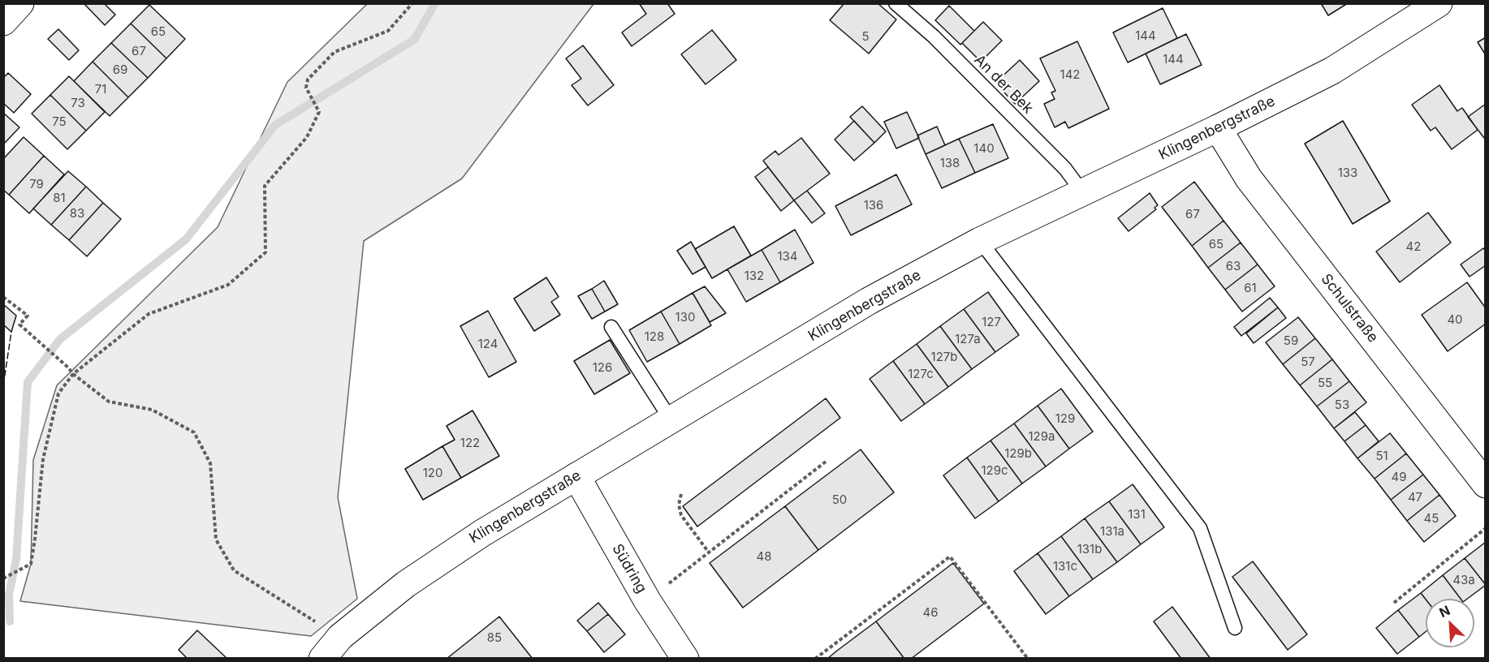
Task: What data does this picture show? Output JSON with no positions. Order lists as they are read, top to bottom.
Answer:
{
  "streets": {
    "street": ["Klingenbergstraße", "Schulstraße", "Südring"],
    "lane": ["An der Bek"]
  },
  "crossings": [
    ["An der Bek", "Klingenbergstraße"],
    ["Klingenbergstraße", "Schulstraße"],
    ["Klingenbergstraße", "Südring"]
  ],
  "house_numbers": [
    "65",
    "144",
    "5",
    "67",
    "144",
    "69",
    "142",
    "71",
    "73",
    "75",
    "140",
    "138",
    "133",
    "79",
    "81",
    "136",
    "83",
    "67",
    "65",
    "42",
    "134",
    "63",
    "132",
    "61",
    "130",
    "40",
    "127",
    "128",
    "127a",
    "59",
    "124",
    "127b",
    "57",
    "126",
    "127c",
    "55",
    "53",
    "129",
    "129a",
    "122",
    "129b",
    "51",
    "129c",
    "120",
    "49",
    "47",
    "50",
    "131",
    "45",
    "131a",
    "131b",
    "48",
    "131c",
    "43a",
    "46",
    "85"
  ],
  "north": "top left"
}
